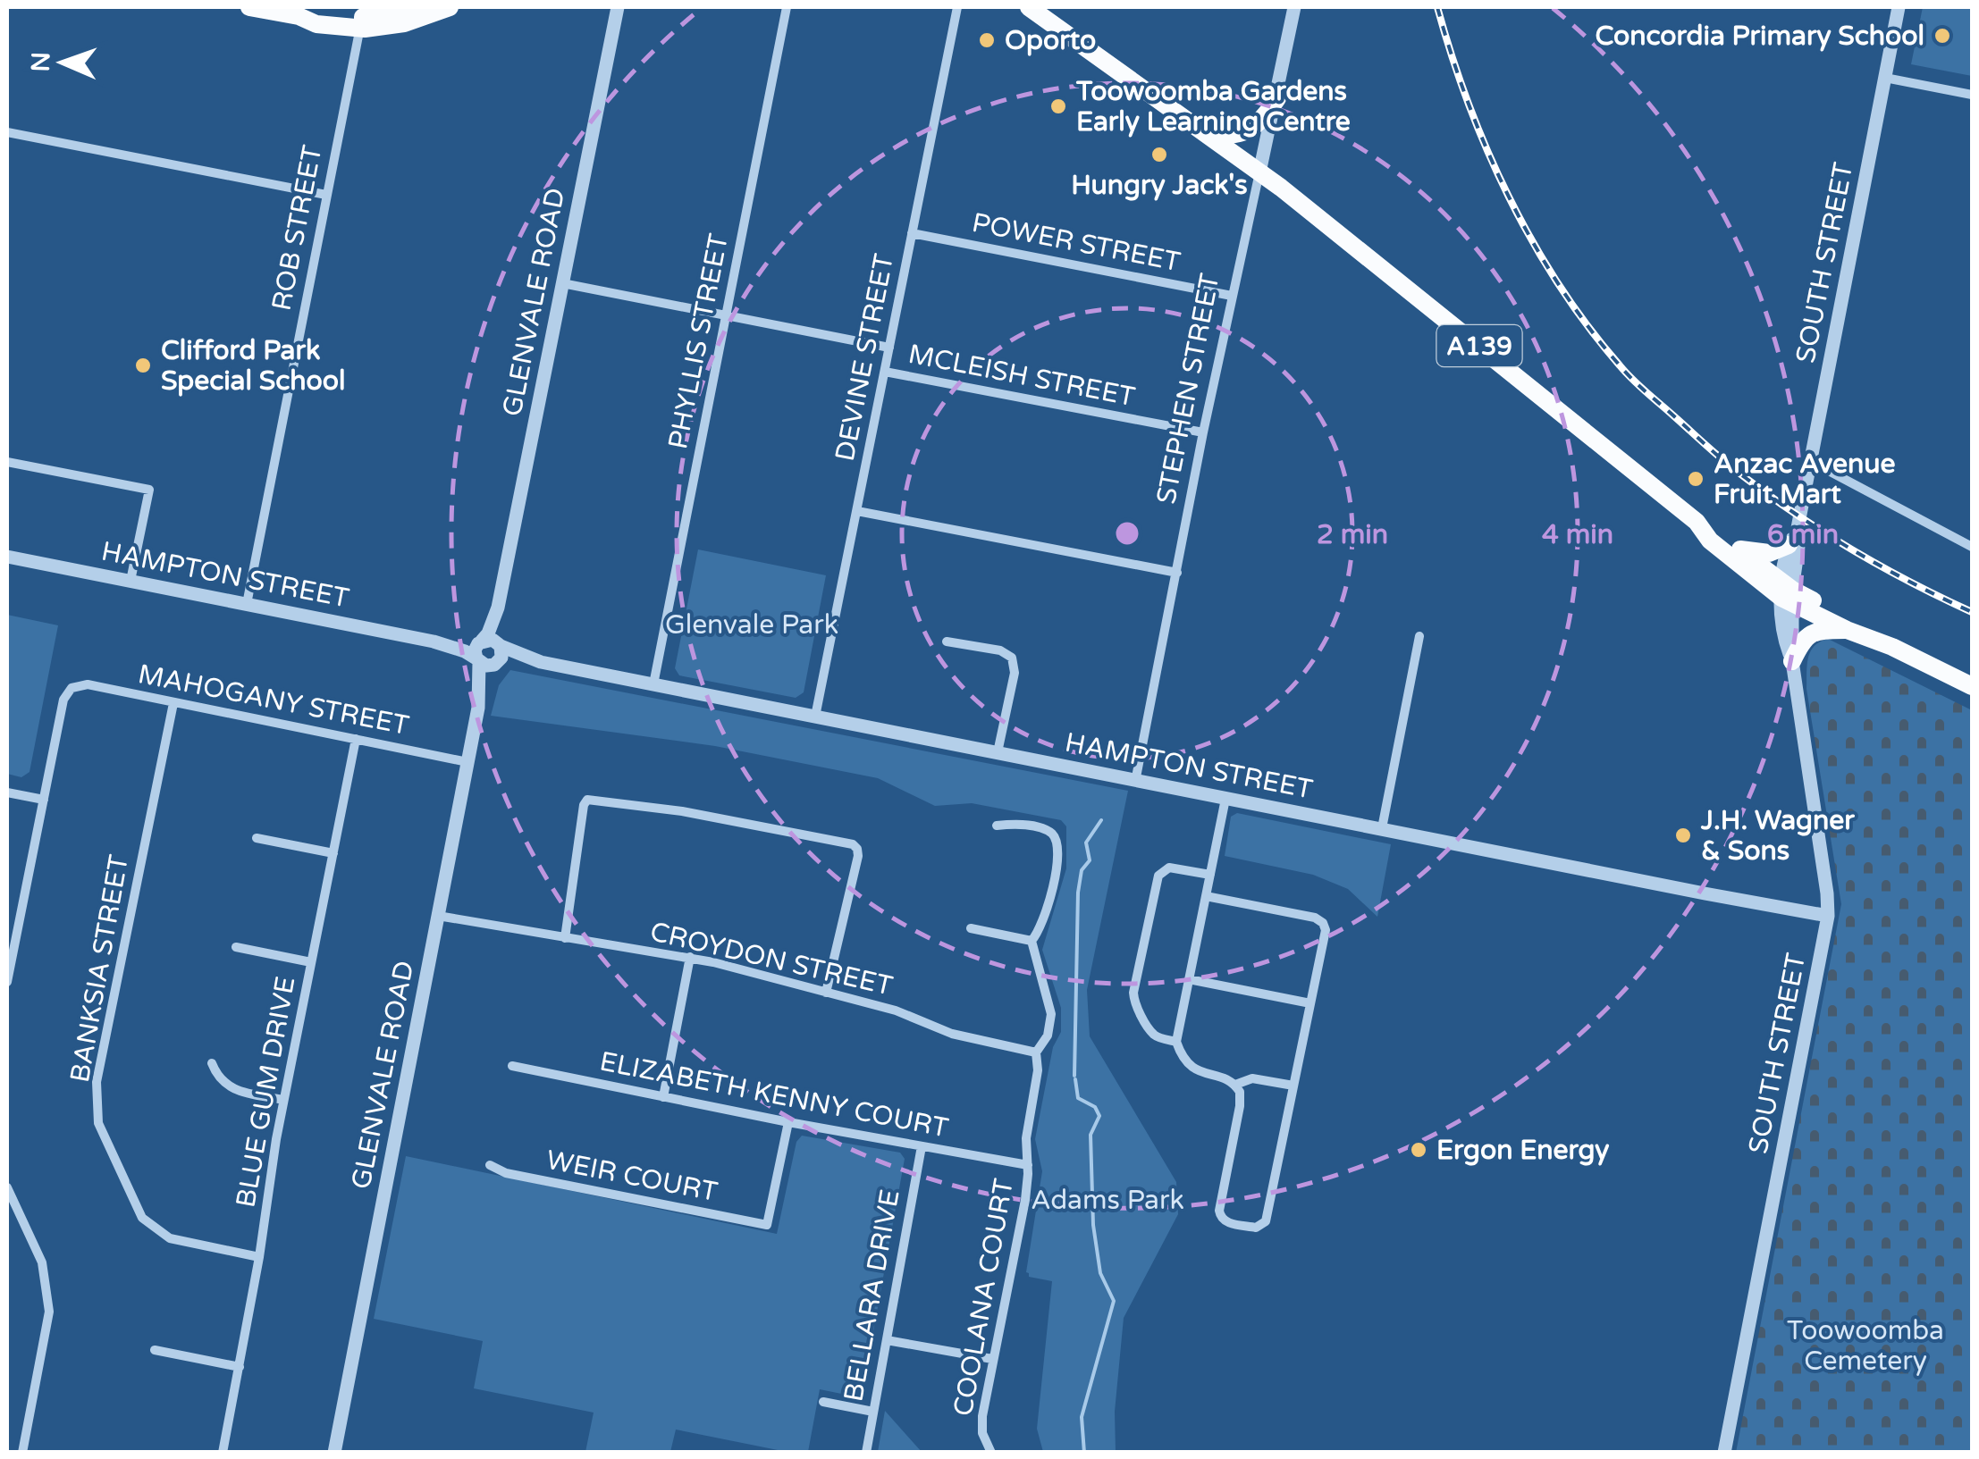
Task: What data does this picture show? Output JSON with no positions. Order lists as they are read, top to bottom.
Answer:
{
  "streets": {
    "highway": ["A139"],
    "street": [
      "ROB STREET",
      "POWER STREET",
      "SOUTH STREET",
      "GLENVALE ROAD",
      "PHYLLIS STREET",
      "DEVINE STREET",
      "MCLEISH STREET",
      "STEPHEN STREET",
      "HAMPTON STREET",
      "MAHOGANY STREET",
      "CROYDON STREET",
      "BANKSIA STREET",
      "BLUE GUM DRIVE",
      "ELIZABETH KENNY COURT",
      "WEIR COURT",
      "BELLARA DRIVE",
      "COOLANA COURT"
    ]
  },
  "crossings": [
    ["ROB STREET", "HAMPTON STREET"],
    ["POWER STREET", "DEVINE STREET"],
    ["POWER STREET", "STEPHEN STREET"],
    ["SOUTH STREET", "A139"],
    ["SOUTH STREET", "HAMPTON STREET"],
    ["GLENVALE ROAD", "HAMPTON STREET"],
    ["GLENVALE ROAD", "MAHOGANY STREET"],
    ["GLENVALE ROAD", "CROYDON STREET"],
    ["PHYLLIS STREET", "HAMPTON STREET"],
    ["A139", "STEPHEN STREET"],
    ["DEVINE STREET", "MCLEISH STREET"],
    ["DEVINE STREET", "HAMPTON STREET"],
    ["MCLEISH STREET", "STEPHEN STREET"],
    ["STEPHEN STREET", "HAMPTON STREET"],
    ["MAHOGANY STREET", "BANKSIA STREET"],
    ["MAHOGANY STREET", "BLUE GUM DRIVE"],
    ["CROYDON STREET", "COOLANA COURT"],
    ["BANKSIA STREET", "BLUE GUM DRIVE"],
    ["ELIZABETH KENNY COURT", "WEIR COURT"],
    ["ELIZABETH KENNY COURT", "BELLARA DRIVE"],
    ["ELIZABETH KENNY COURT", "COOLANA COURT"]
  ],
  "parks": ["Glenvale Park", "Adams Park", "Toowoomba Cemetery"],
  "places": [
    "Concordia Primary School",
    "Oporto",
    "Toowoomba Gardens Early Learning Centre",
    "Hungry Jack's",
    "Clifford Park Special School",
    "Anzac Avenue Fruit Mart",
    "J.H. Wagner & Sons",
    "Ergon Energy"
  ],
  "north": "left",
  "rings": ["2 min", "4 min", "6 min"]
}
